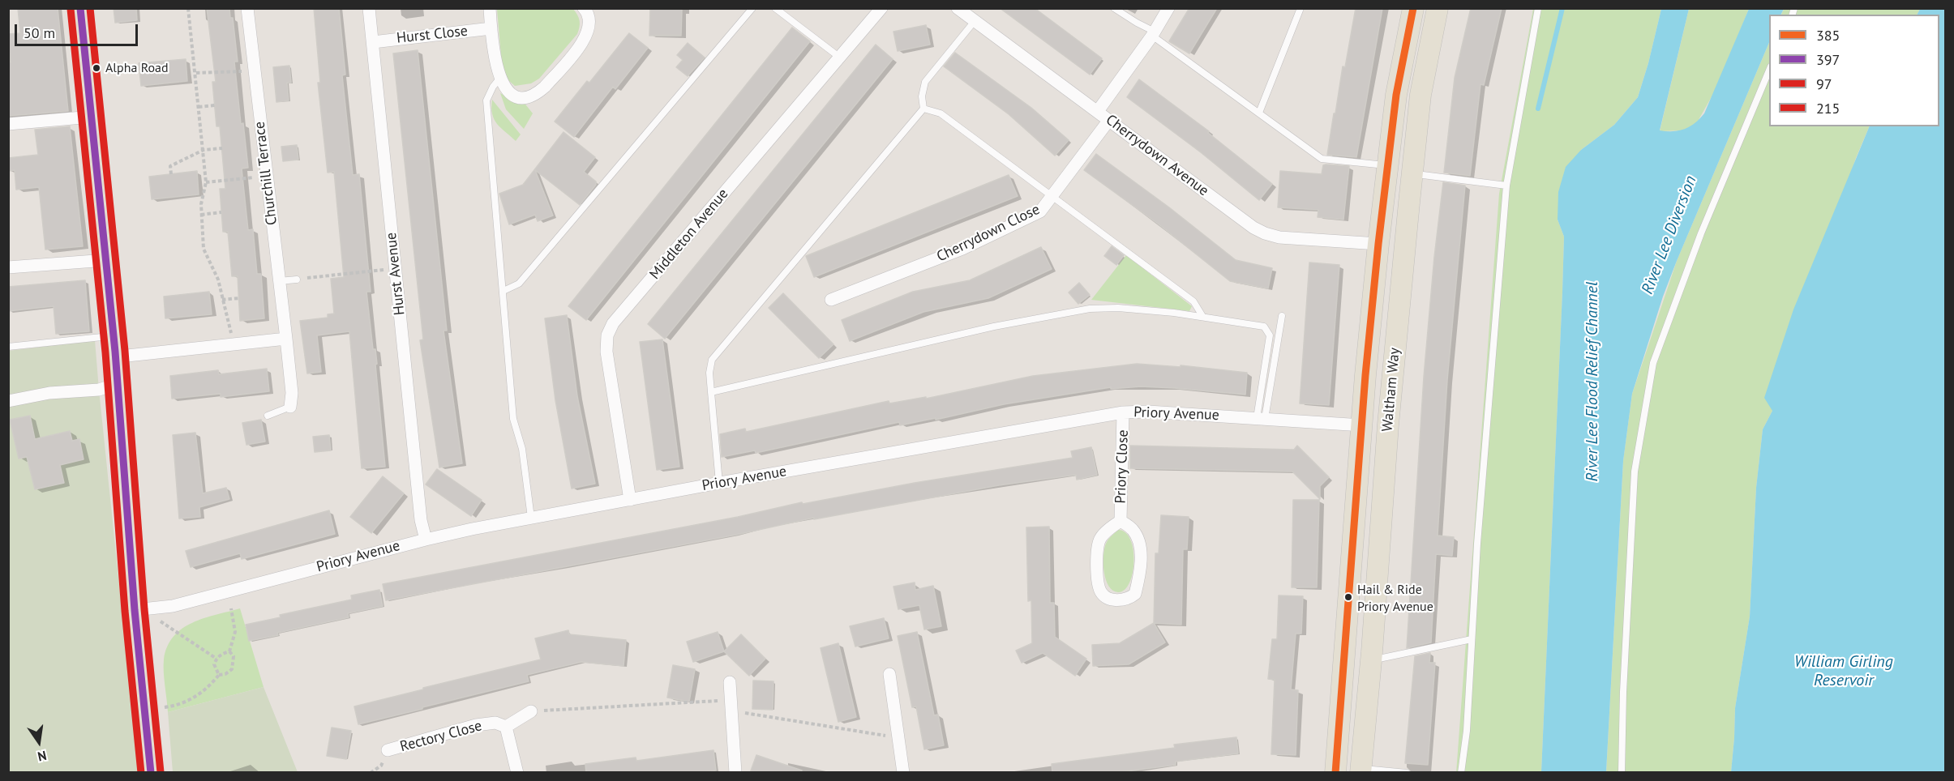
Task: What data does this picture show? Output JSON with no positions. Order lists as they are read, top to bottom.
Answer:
{
  "streets": {
    "main road": ["Waltham Way"],
    "street": [
      "Hurst Close",
      "Cherrydown Avenue",
      "Churchill Terrace",
      "Cherrydown Close",
      "Middleton Avenue",
      "Hurst Avenue",
      "Priory Avenue",
      "Priory Close",
      "Rectory Close"
    ]
  },
  "crossings": [
    ["Hurst Close", "Hurst Avenue"],
    ["Cherrydown Avenue", "Cherrydown Close"],
    ["Cherrydown Avenue", "Waltham Way"],
    ["Middleton Avenue", "Priory Avenue"],
    ["Hurst Avenue", "Priory Avenue"],
    ["Waltham Way", "Priory Avenue"],
    ["Priory Avenue", "Priory Close"]
  ],
  "water": ["River Lee Diversion", "River Lee Flood Relief Channel", "William Girling Reservoir"],
  "places": ["Alpha Road", "Hail & Ride Priory Avenue"],
  "lines": [
    "transit line 385",
    "transit line 397",
    "transit line 215",
    "transit line 97"
  ],
  "legend": [
    "385",
    "397",
    "97",
    "215"
  ],
  "scale_bar": "50 m",
  "north": "bottom"
}
